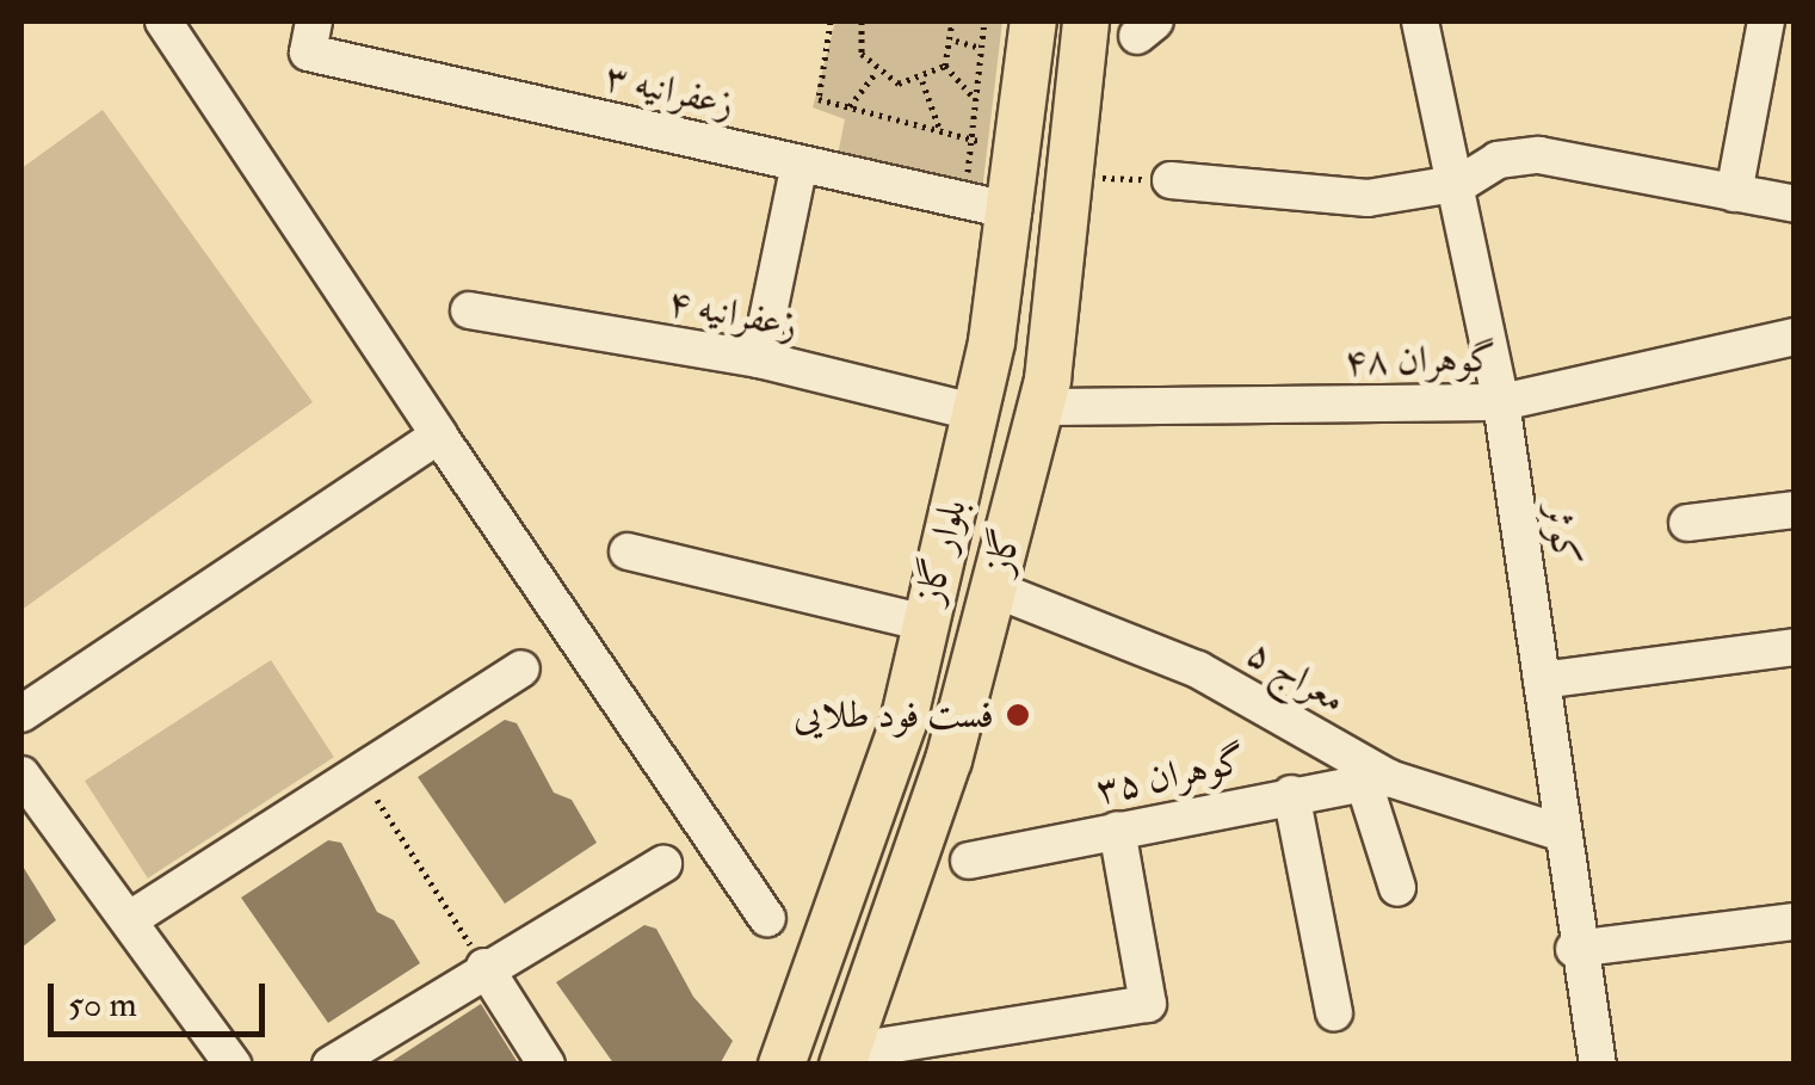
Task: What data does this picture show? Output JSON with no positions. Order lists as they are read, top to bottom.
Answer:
{
  "streets": {
    "main road": ["بلوار گاز", "گاز"],
    "street": [
      "زعفرانیه ۳",
      "زعفرانیه ۴",
      "گوهران ۴۸",
      "کوثر",
      "معراج ۵",
      "گوهران ۳۵"
    ]
  },
  "crossings": [
    ["زعفرانیه ۳", "بلوار گاز"],
    ["زعفرانیه ۴", "بلوار گاز"],
    ["گوهران ۴۸", "کوثر"],
    ["گوهران ۴۸", "گاز"],
    ["کوثر", "معراج ۵"],
    ["گاز", "معراج ۵"],
    ["معراج ۵", "گوهران ۳۵"]
  ],
  "places": ["فست فود طلایی"],
  "scale_bar": "50 m"
}
